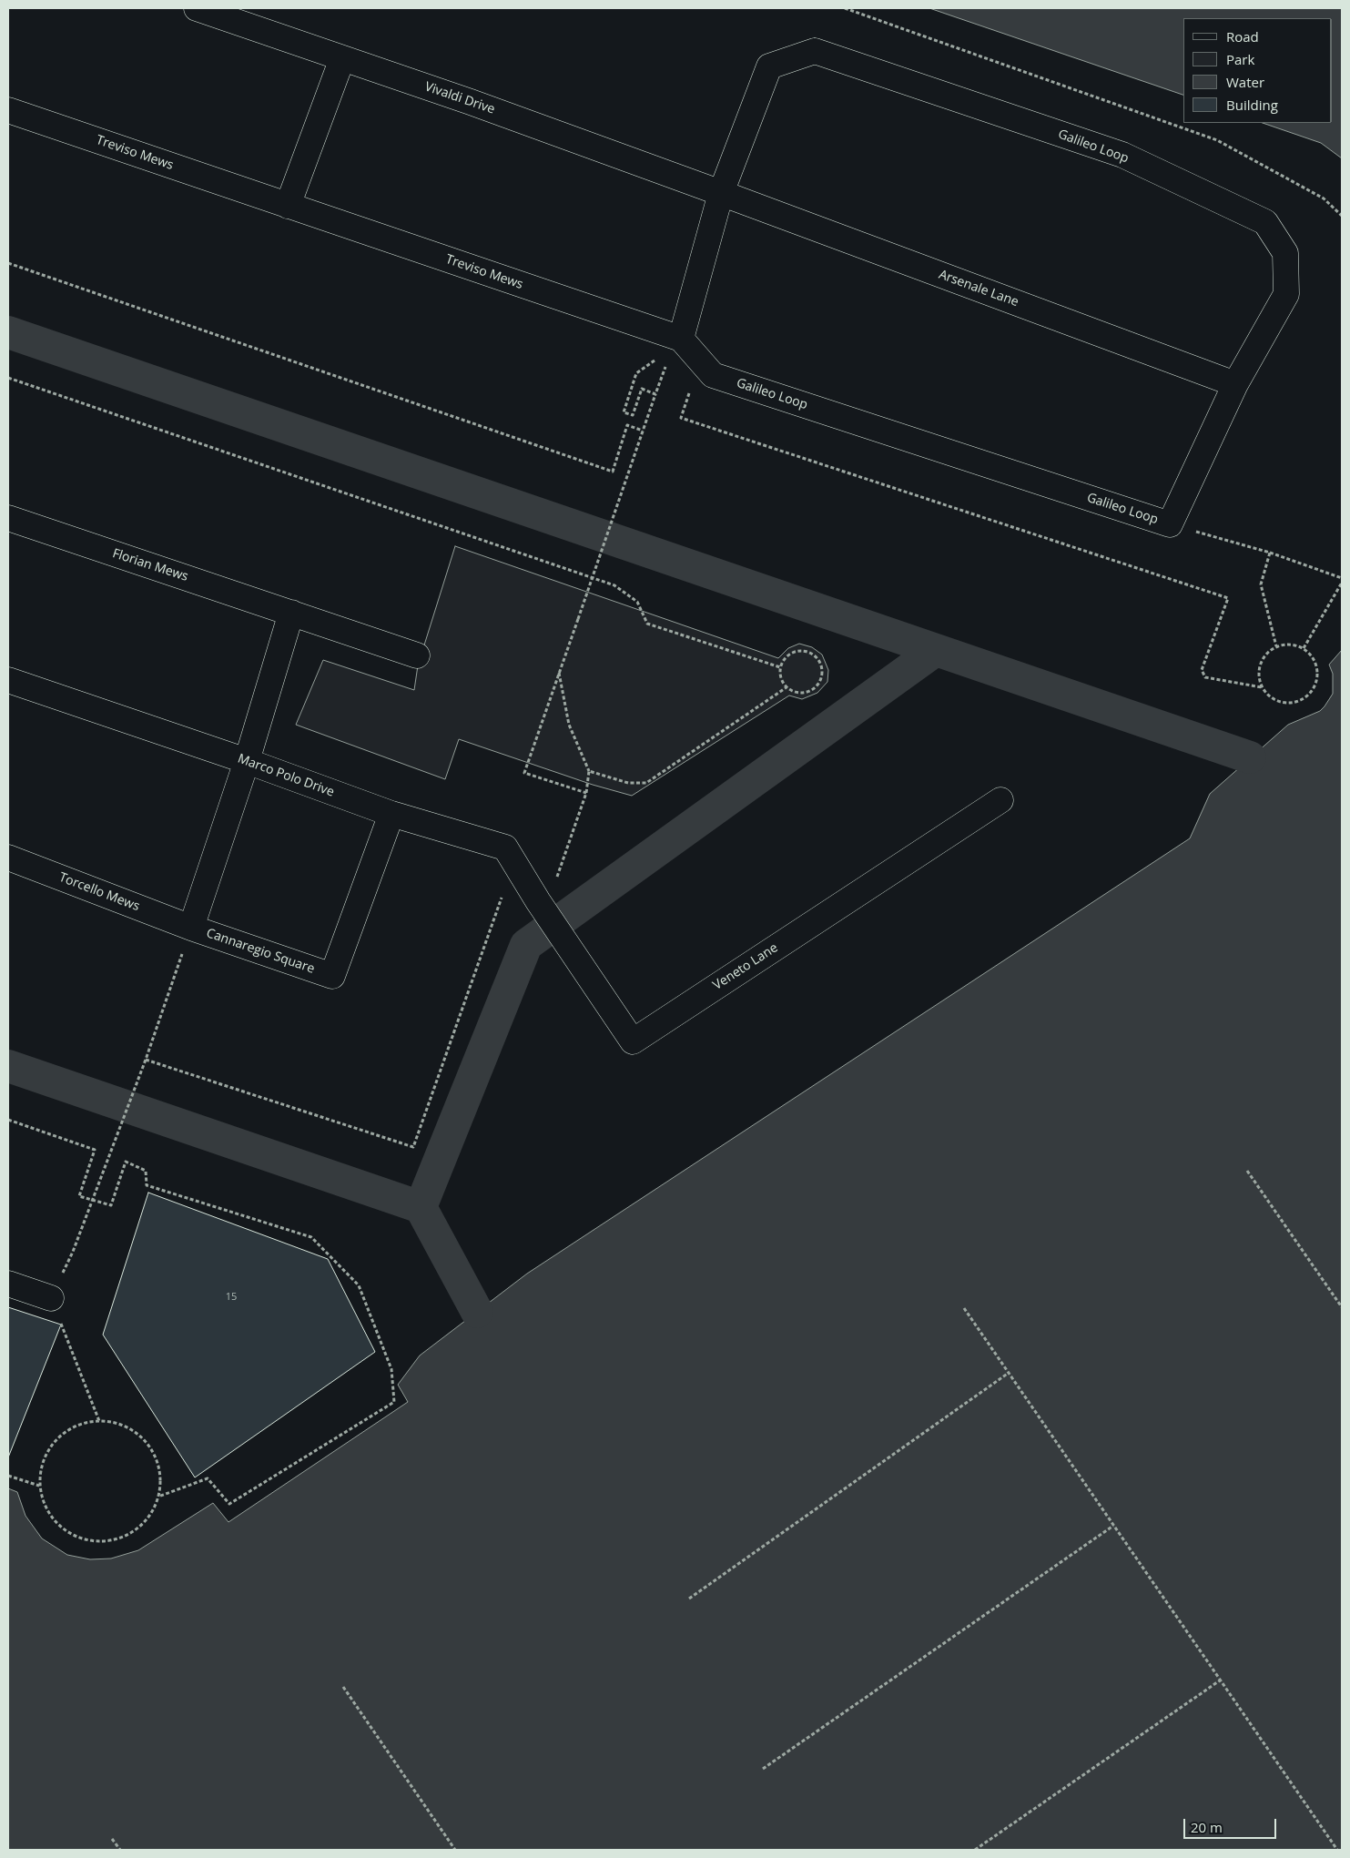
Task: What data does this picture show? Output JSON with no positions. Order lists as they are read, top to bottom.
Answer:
{
  "streets": {
    "street": [
      "Vivaldi Drive",
      "Galileo Loop",
      "Treviso Mews",
      "Arsenale Lane",
      "Florian Mews",
      "Marco Polo Drive",
      "Torcello Mews",
      "Cannaregio Square",
      "Veneto Lane"
    ]
  },
  "crossings": [
    ["Vivaldi Drive", "Galileo Loop"],
    ["Vivaldi Drive", "Arsenale Lane"],
    ["Galileo Loop", "Treviso Mews"],
    ["Galileo Loop", "Arsenale Lane"],
    ["Marco Polo Drive", "Cannaregio Square"],
    ["Marco Polo Drive", "Veneto Lane"],
    ["Torcello Mews", "Cannaregio Square"]
  ],
  "house_numbers": ["15"],
  "legend": [
    "Road",
    "Park",
    "Water",
    "Building"
  ],
  "scale_bar": "20 m"
}
